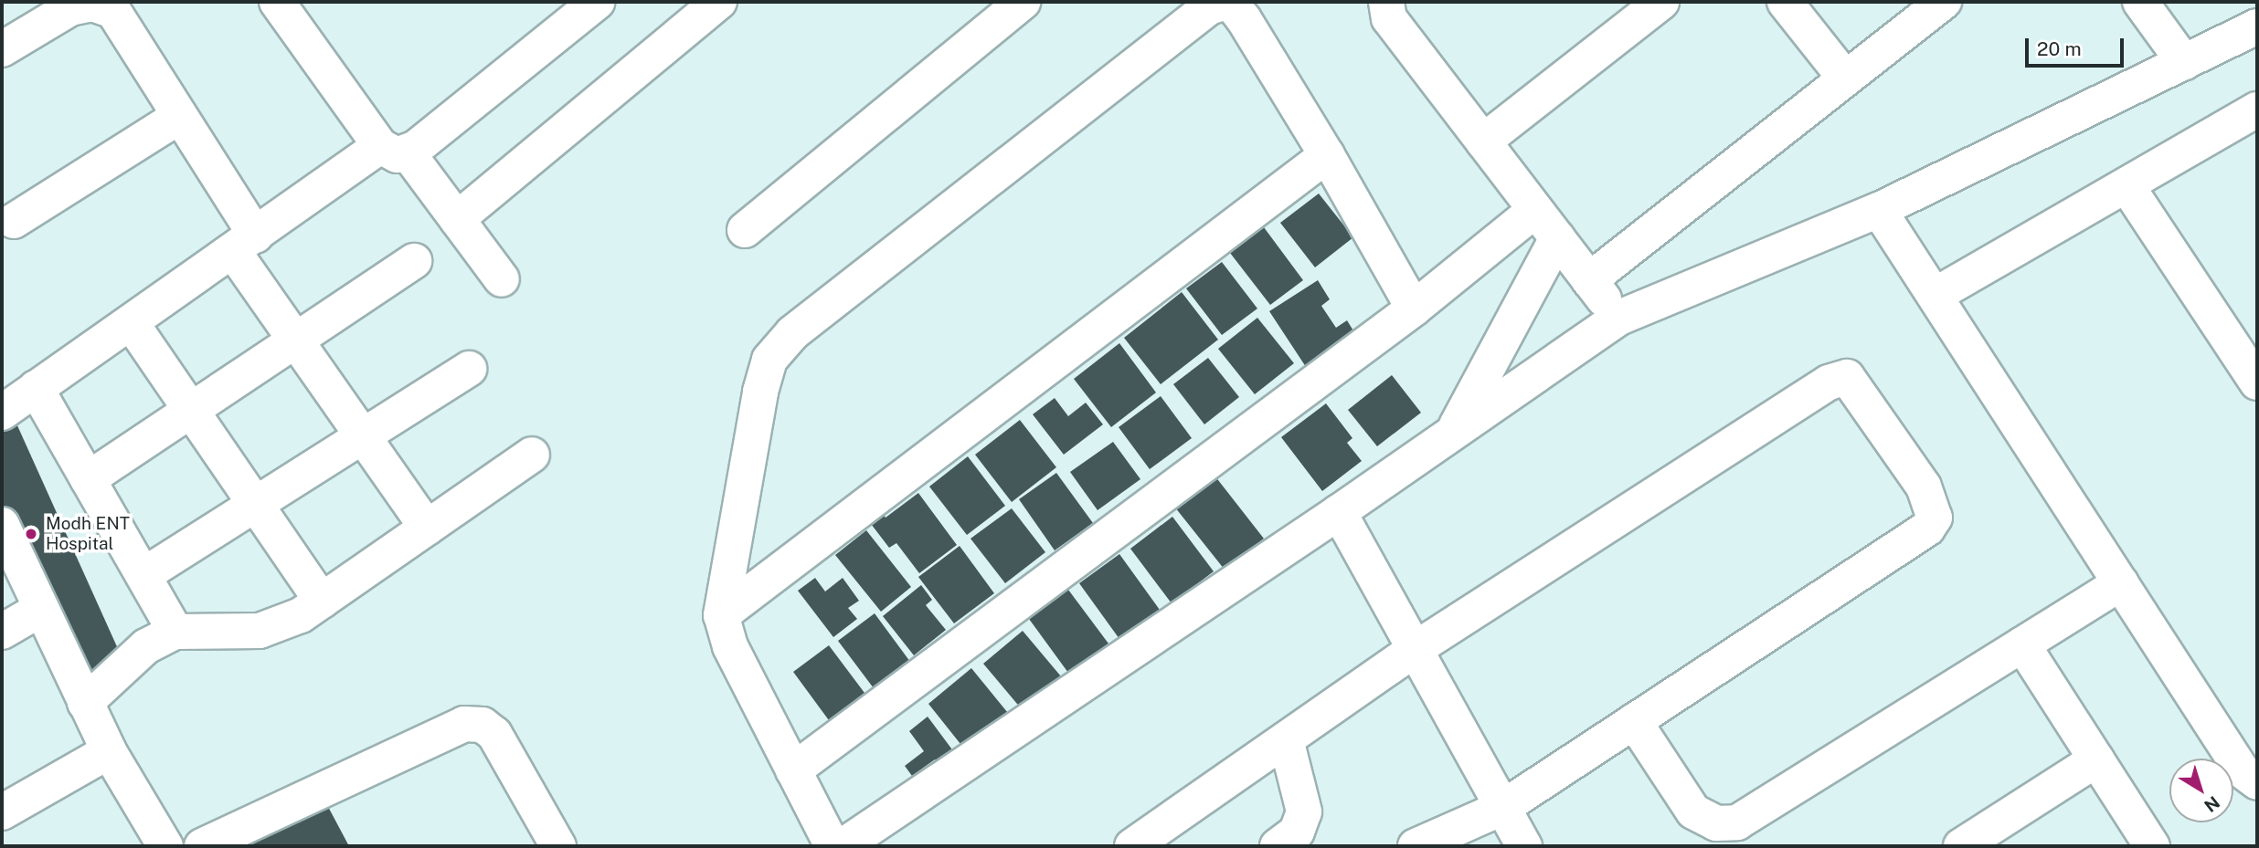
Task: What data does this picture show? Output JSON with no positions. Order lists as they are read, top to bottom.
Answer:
{
  "places": ["Modh ENT Hospital"],
  "scale_bar": "20 m",
  "north": "bottom right"
}
